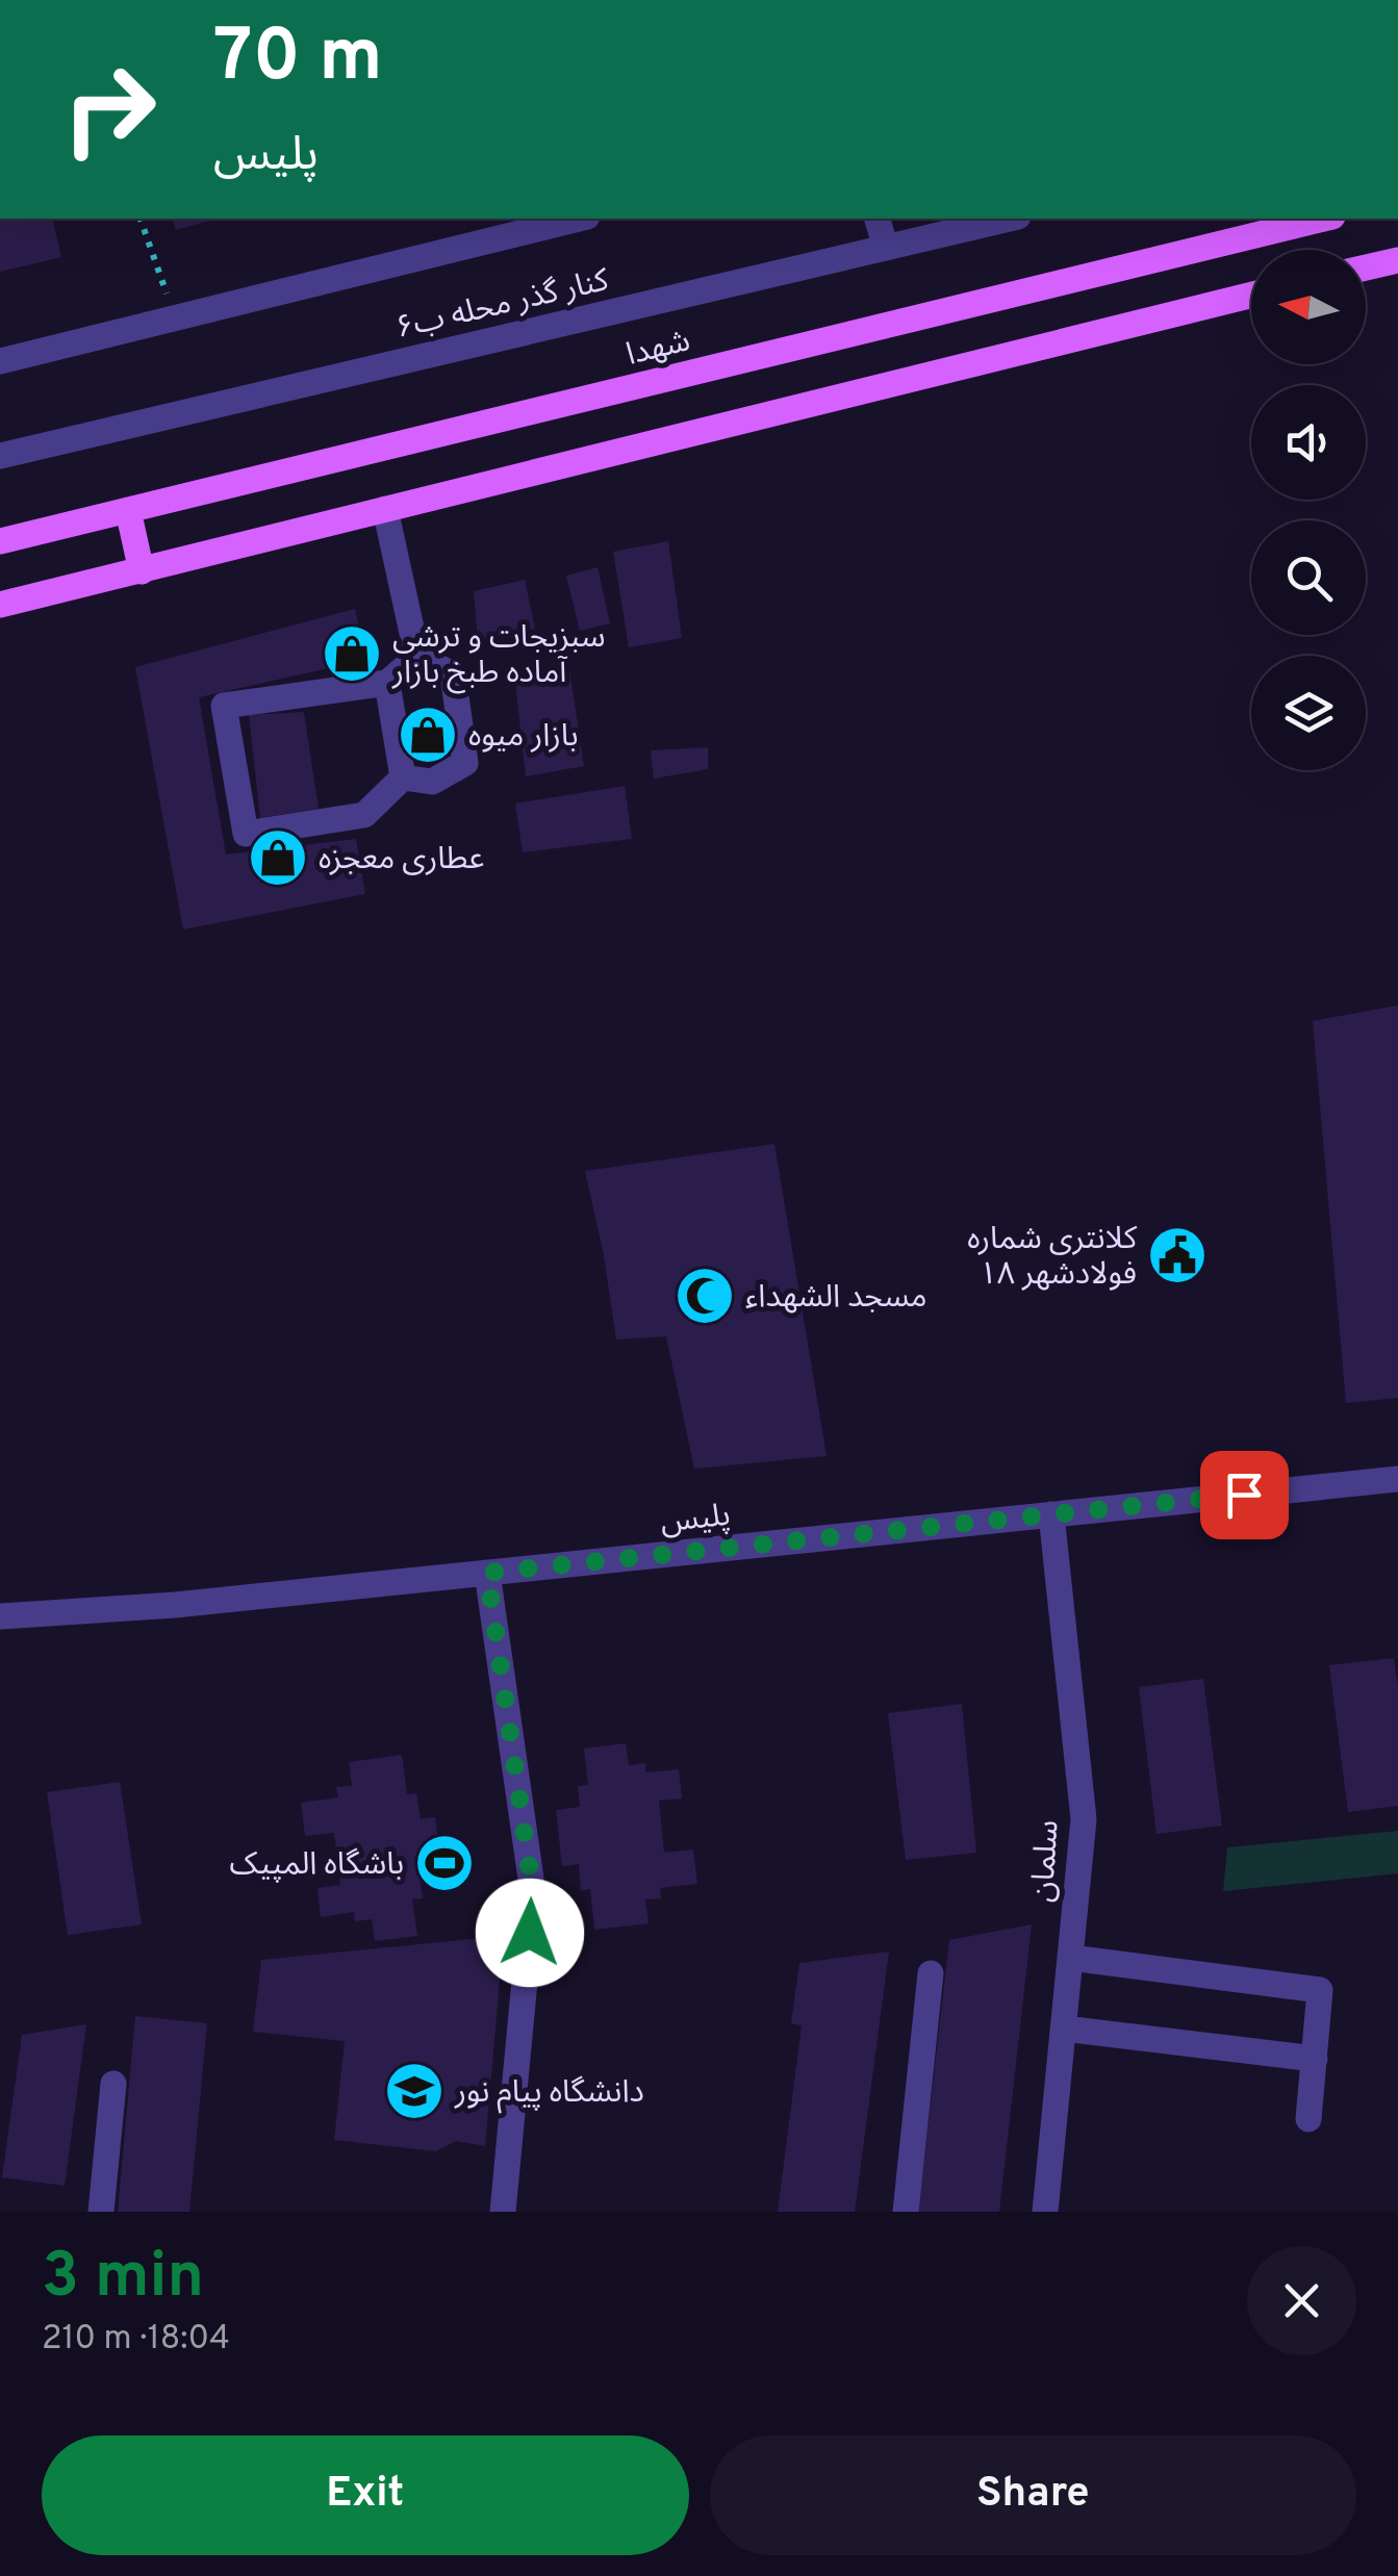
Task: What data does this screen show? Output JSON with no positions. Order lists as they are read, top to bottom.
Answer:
{
  "streets": {
    "main road": ["شهدا"],
    "street": ["کنار گذر محله ب۶", "پلیس", "سلمان"]
  },
  "crossings": [
    ["پلیس", "سلمان"]
  ],
  "places": {
    "shop": ["سبزیجات و ترشی آماده طبخ بازار", "بازار میوه", "عطاری معجزه"],
    "public building": ["کلانتری شماره ۱۸ فولادشهر"],
    "mosque": ["مسجد الشهداء"],
    "sports": ["باشگاه المپیک"],
    "school or university": ["دانشگاه پیام نور"]
  },
  "north": "left",
  "page": {
    "turn": ["70 m", "پلیس"],
    "heading": ["3 min", "210 m · 18:04"],
    "buttons": ["Exit", "Share"]
  }
}
